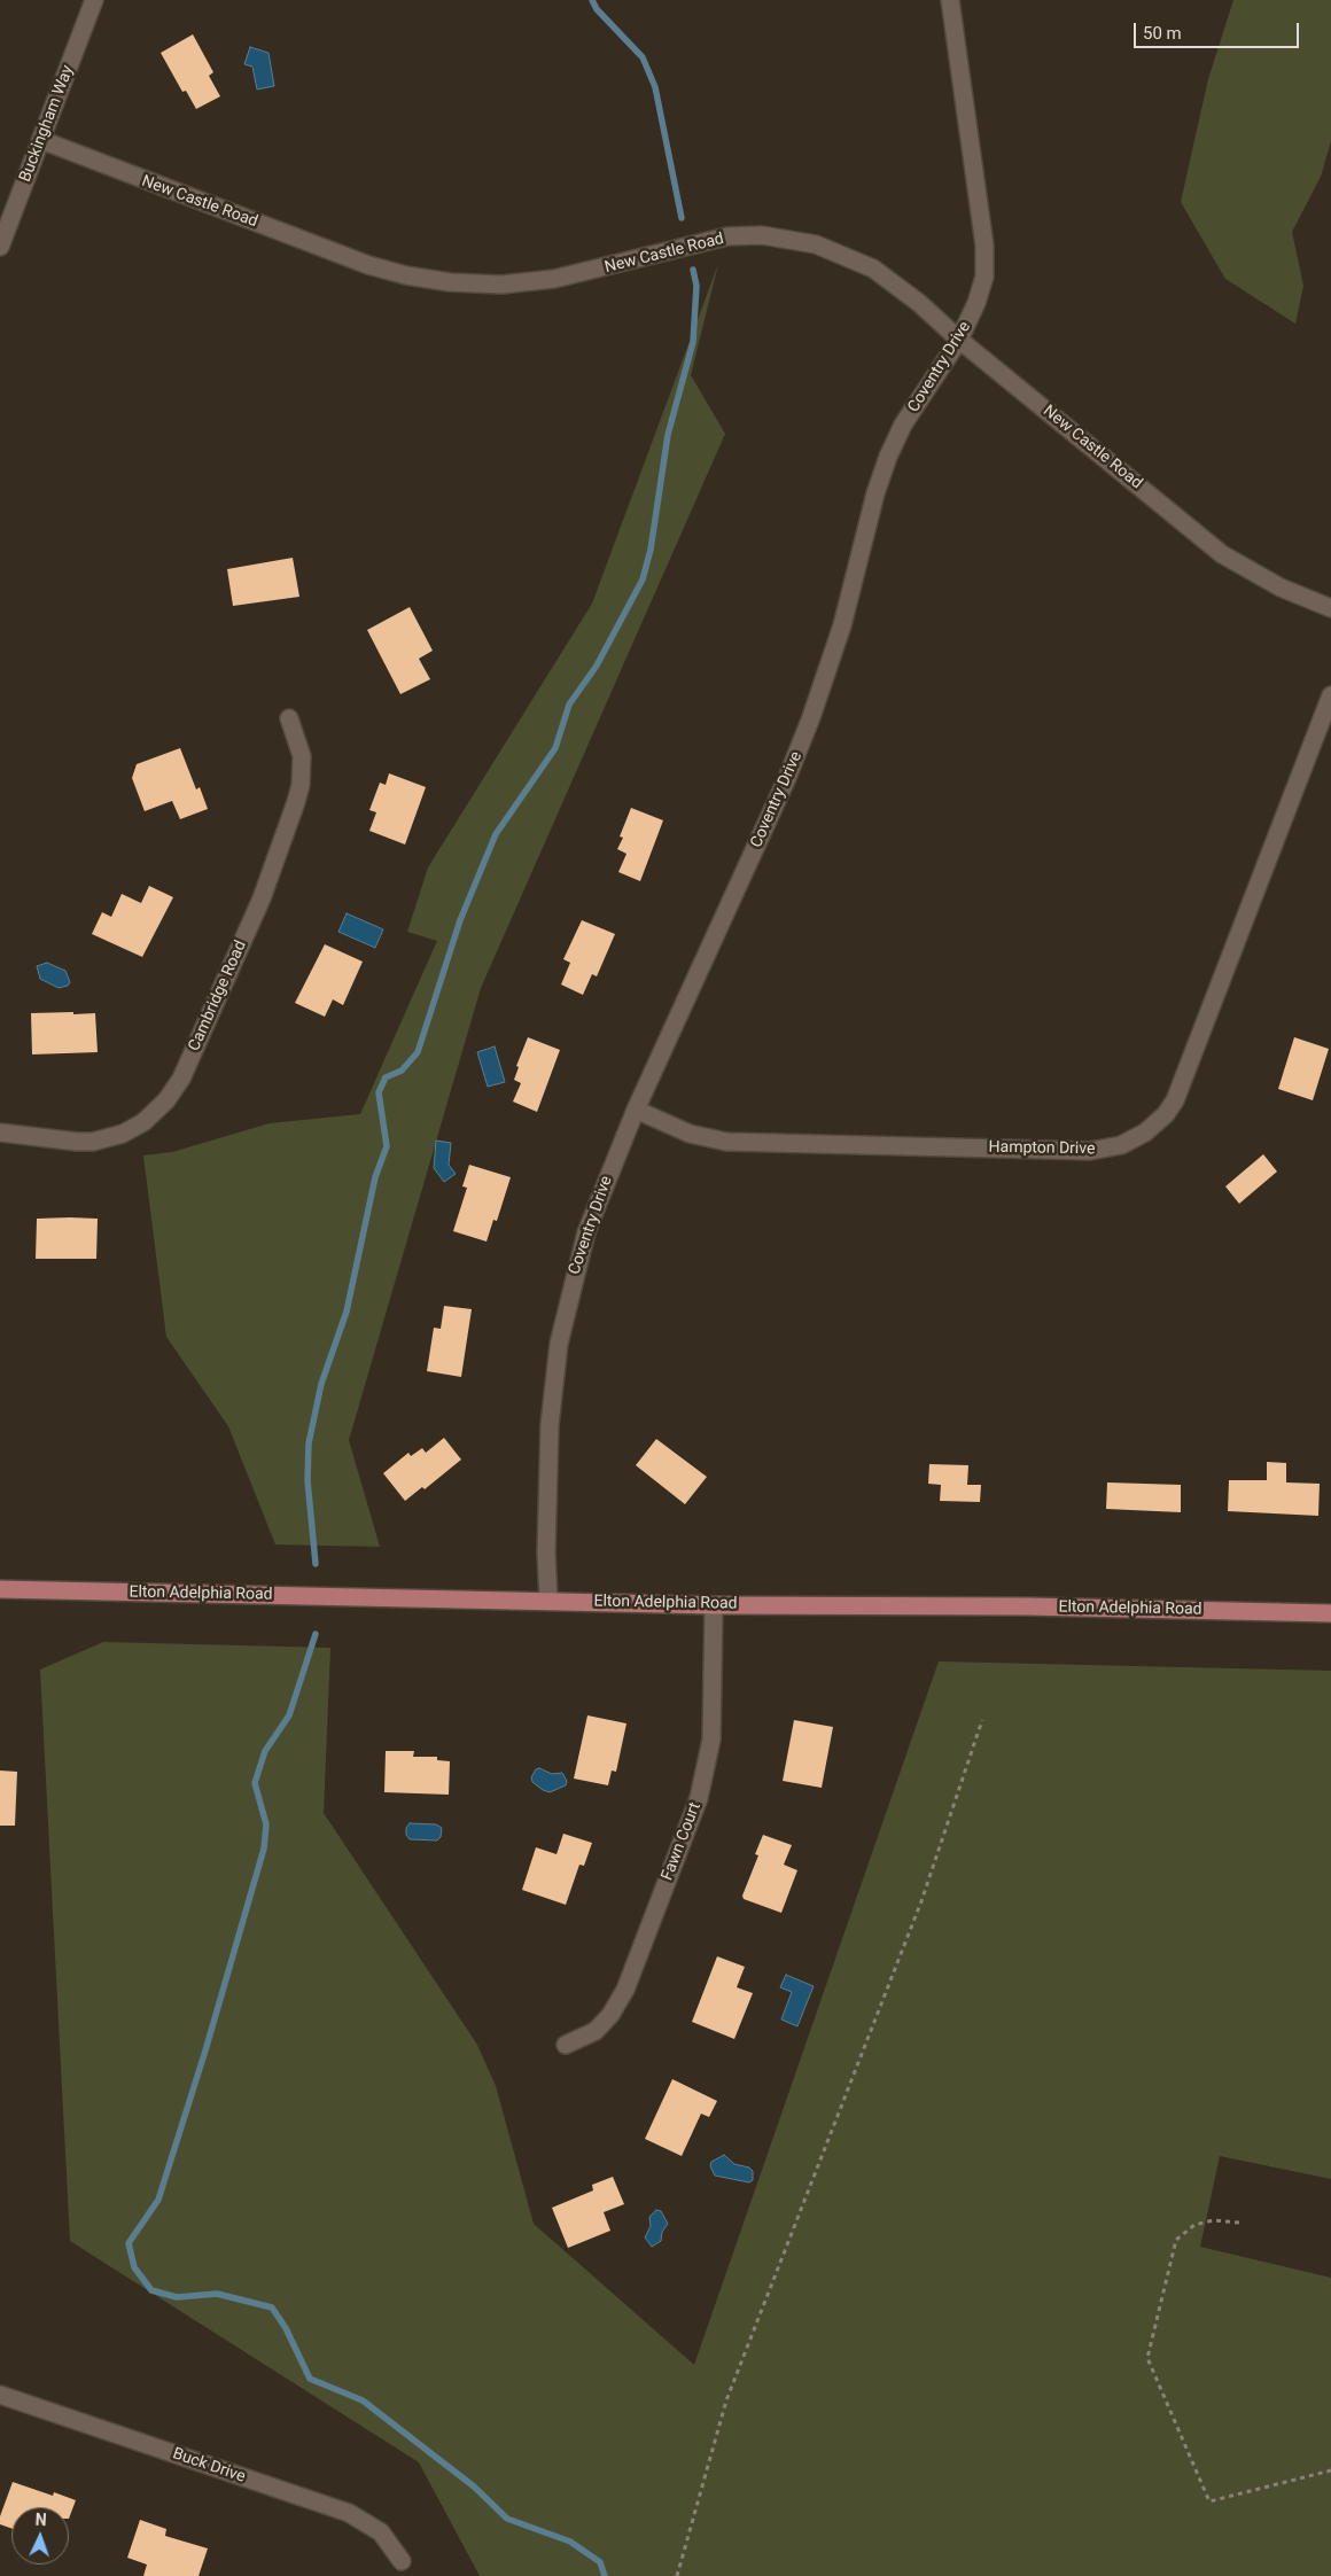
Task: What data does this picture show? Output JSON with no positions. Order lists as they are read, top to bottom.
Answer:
{
  "streets": {
    "main road": ["Elton Adelphia Road"],
    "street": [
      "Buckingham Way",
      "New Castle Road",
      "Coventry Drive",
      "Cambridge Road",
      "Hampton Drive",
      "Fawn Court",
      "Buck Drive"
    ]
  },
  "crossings": [
    ["Buckingham Way", "New Castle Road"],
    ["New Castle Road", "Coventry Drive"],
    ["Coventry Drive", "Hampton Drive"],
    ["Coventry Drive", "Elton Adelphia Road"],
    ["Elton Adelphia Road", "Fawn Court"]
  ],
  "scale_bar": "50 m",
  "north": "top"
}
